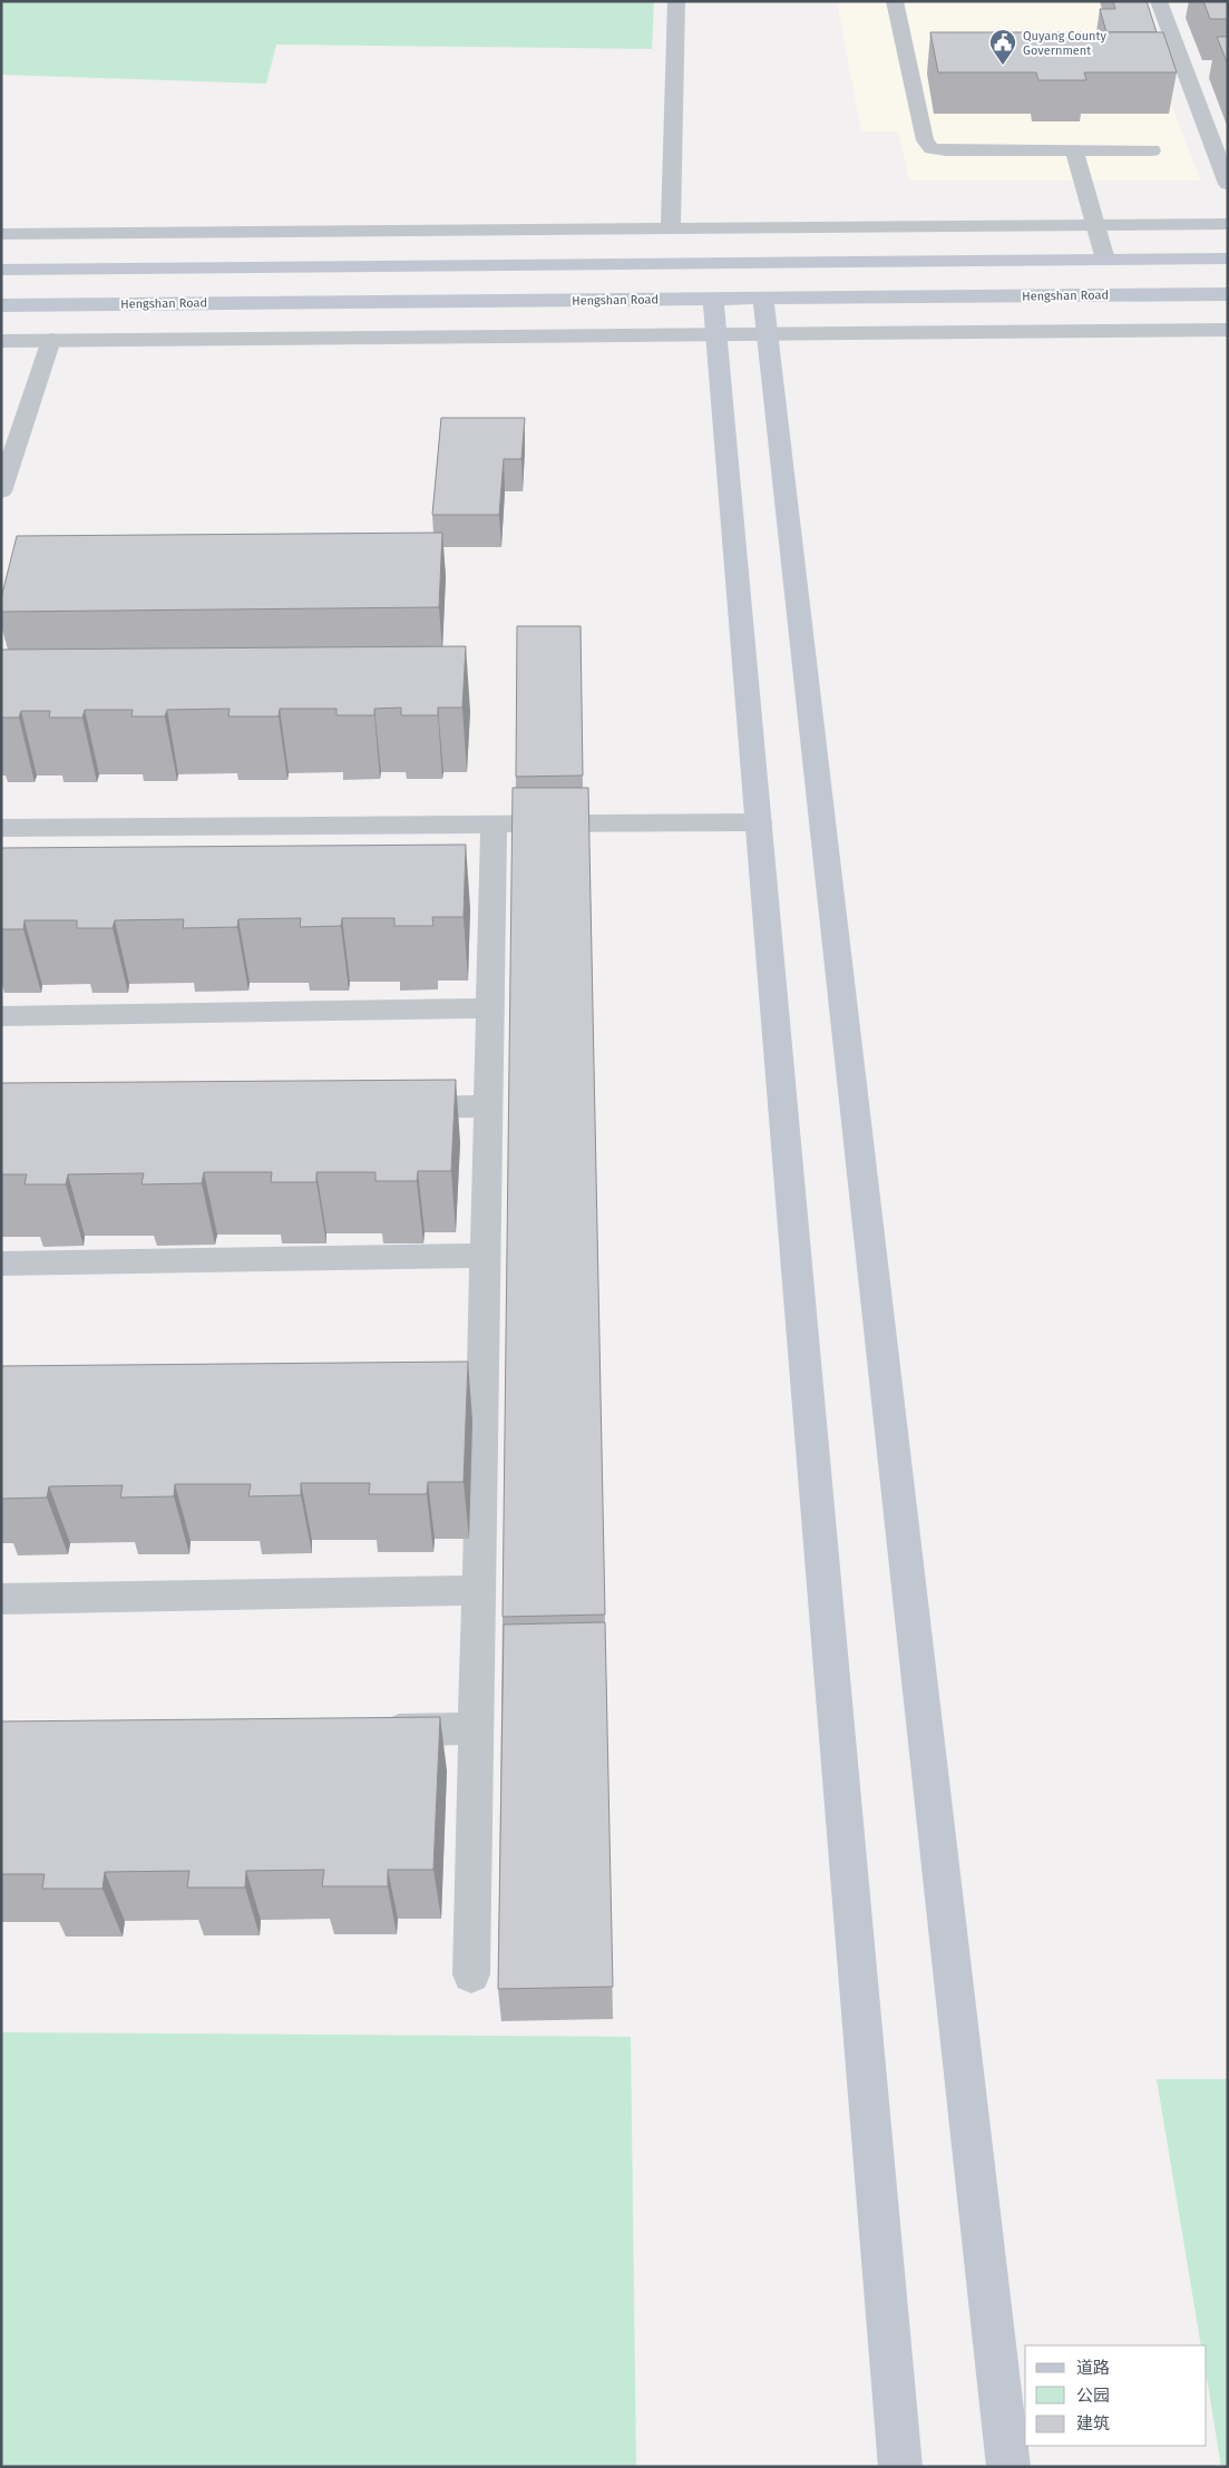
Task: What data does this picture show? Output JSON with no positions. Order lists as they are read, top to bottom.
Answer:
{
  "streets": {
    "street": ["Hengshan Road"]
  },
  "places": {
    "public building": ["Quyang County Government"]
  },
  "legend": ["道路", "公园", "建筑"]
}
